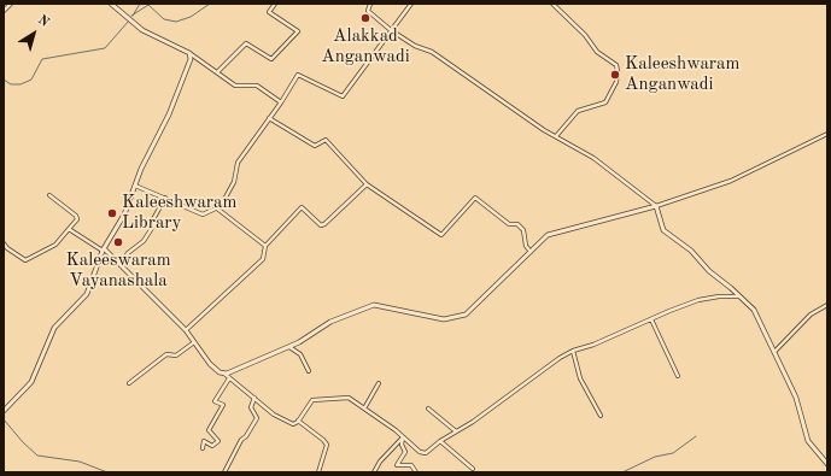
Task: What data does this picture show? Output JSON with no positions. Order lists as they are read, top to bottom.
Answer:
{
  "places": [
    "Alakkad Anganwadi",
    "Kaleeshwaram Anganwadi",
    "Kaleeshwaram Library",
    "Kaleeswaram Vayanashala"
  ],
  "north": "top right"
}
